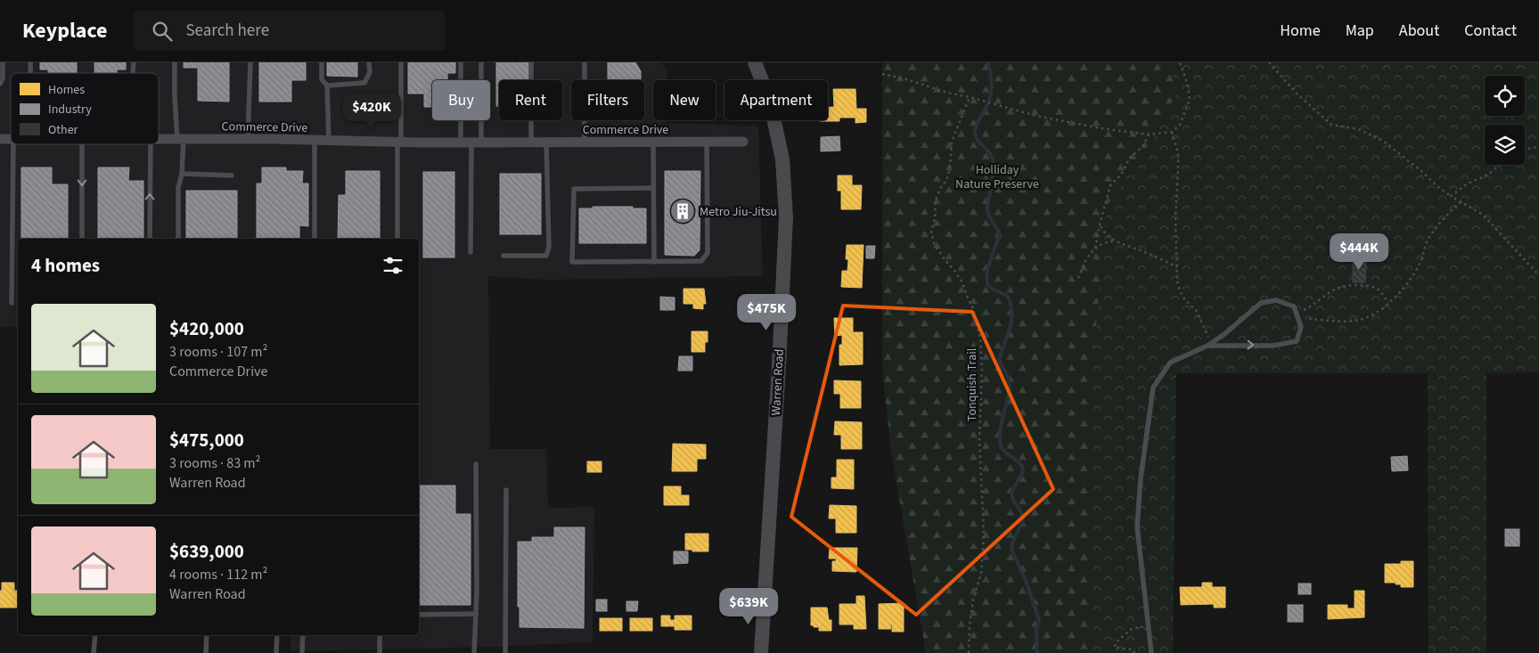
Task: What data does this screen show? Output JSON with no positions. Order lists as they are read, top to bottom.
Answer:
{
  "streets": {
    "main road": ["Warren Road"],
    "street": ["Commerce Drive"],
    "path": ["Tonquish Trail"]
  },
  "parks": ["Holliday Nature Preserve"],
  "places": {
    "building": ["Metro Jiu-Jitsu"]
  },
  "legend": ["Homes", "Industry", "Other"],
  "page": {
    "header": "Keyplace",
    "search": "Search here",
    "nav": [
      "Home",
      "Map",
      "About",
      "Contact"
    ],
    "chip": [
      "Buy",
      "Rent",
      "Filters",
      "New",
      "Apartment"
    ],
    "price": [
      "$420K",
      "$444K",
      "$475K",
      "$639K"
    ],
    "heading": "4 homes",
    "list": [
      {
        "name": "$420,000",
        "note": "3 rooms · 107 m² · Commerce Drive"
      },
      {
        "name": "$475,000",
        "note": "3 rooms · 83 m² · Warren Road"
      },
      {
        "name": "$639,000",
        "note": "4 rooms · 112 m² · Warren Road"
      }
    ]
  }
}
